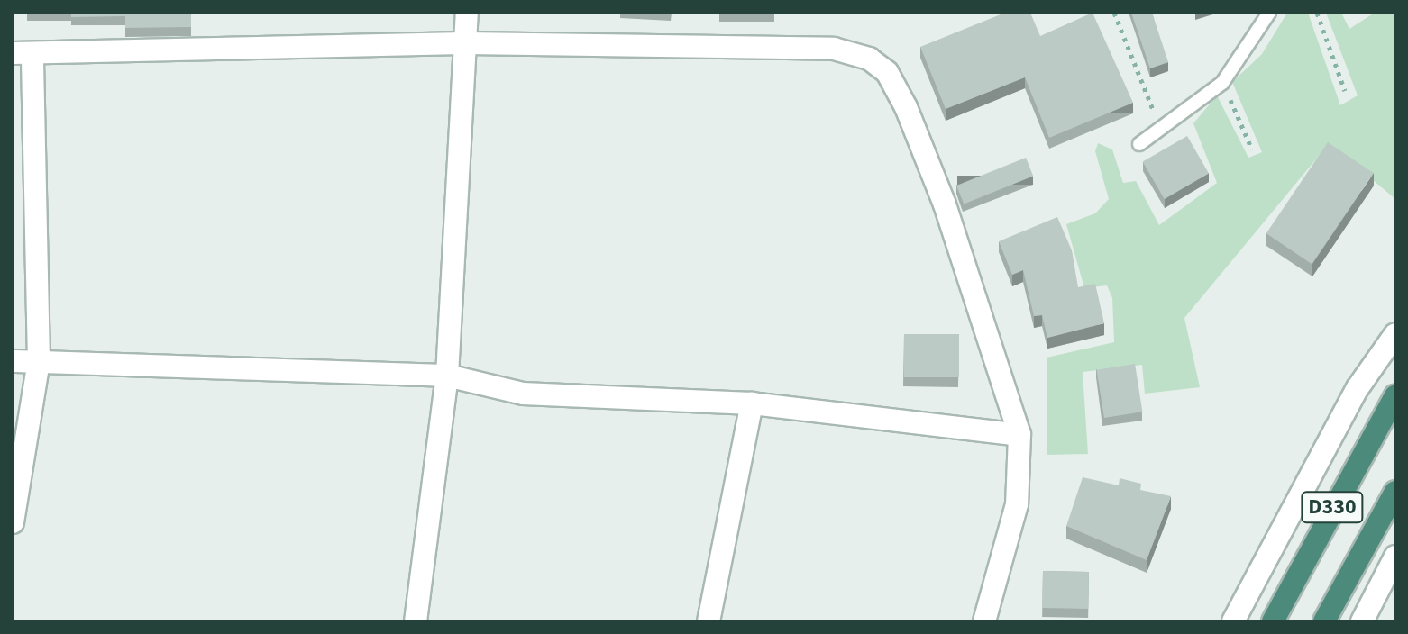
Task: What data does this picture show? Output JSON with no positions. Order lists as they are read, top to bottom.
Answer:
{
  "streets": {
    "highway": ["D330"]
  }
}
